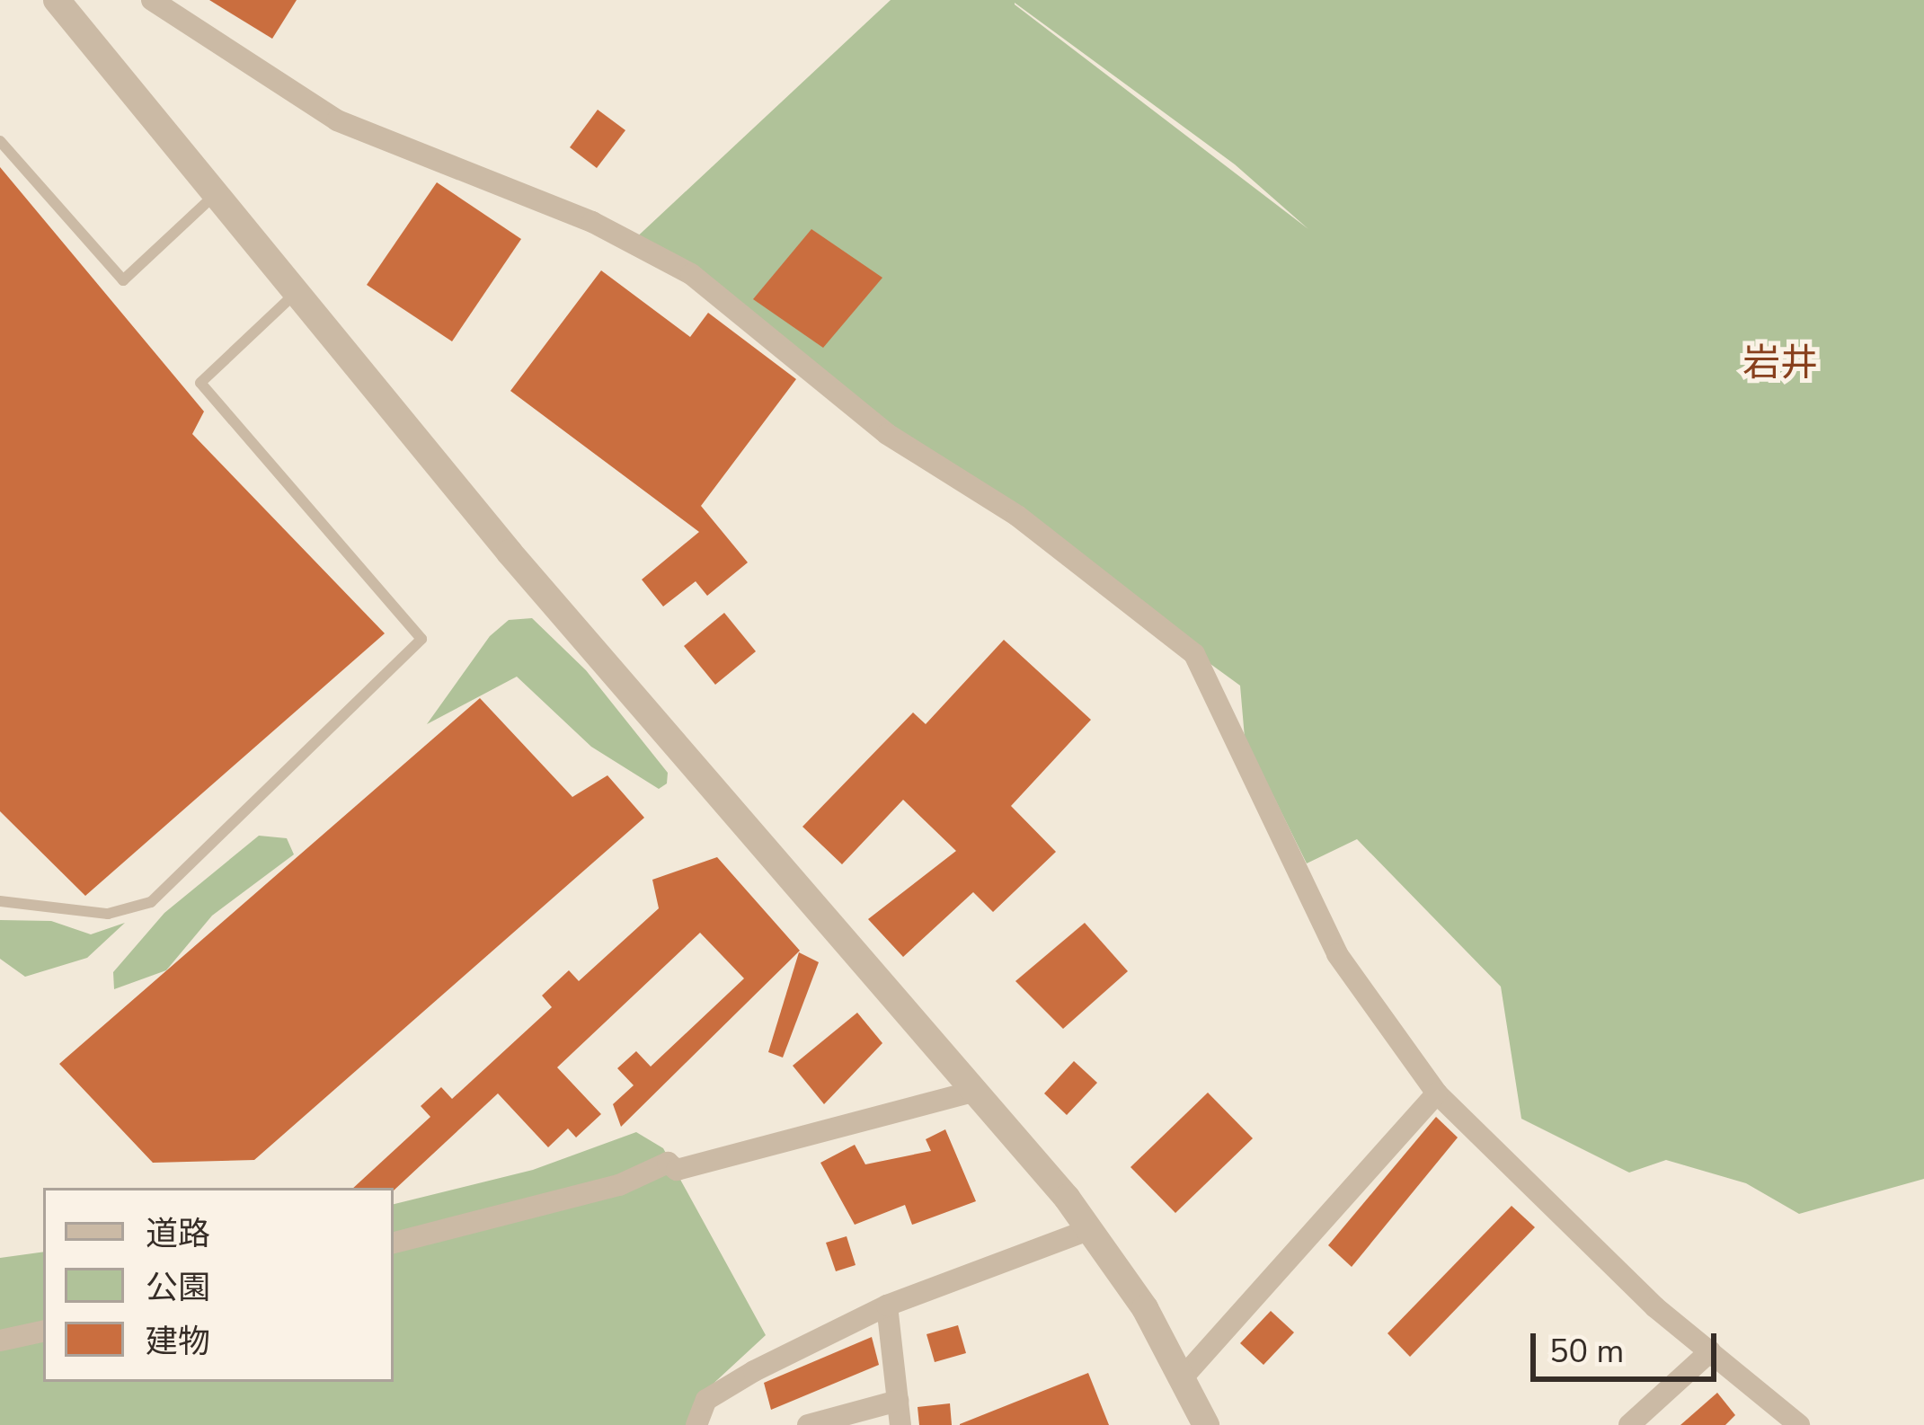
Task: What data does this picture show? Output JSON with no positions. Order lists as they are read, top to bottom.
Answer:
{
  "districts": ["岩井"],
  "legend": ["道路", "公園", "建物"],
  "scale_bar": "50 m"
}
